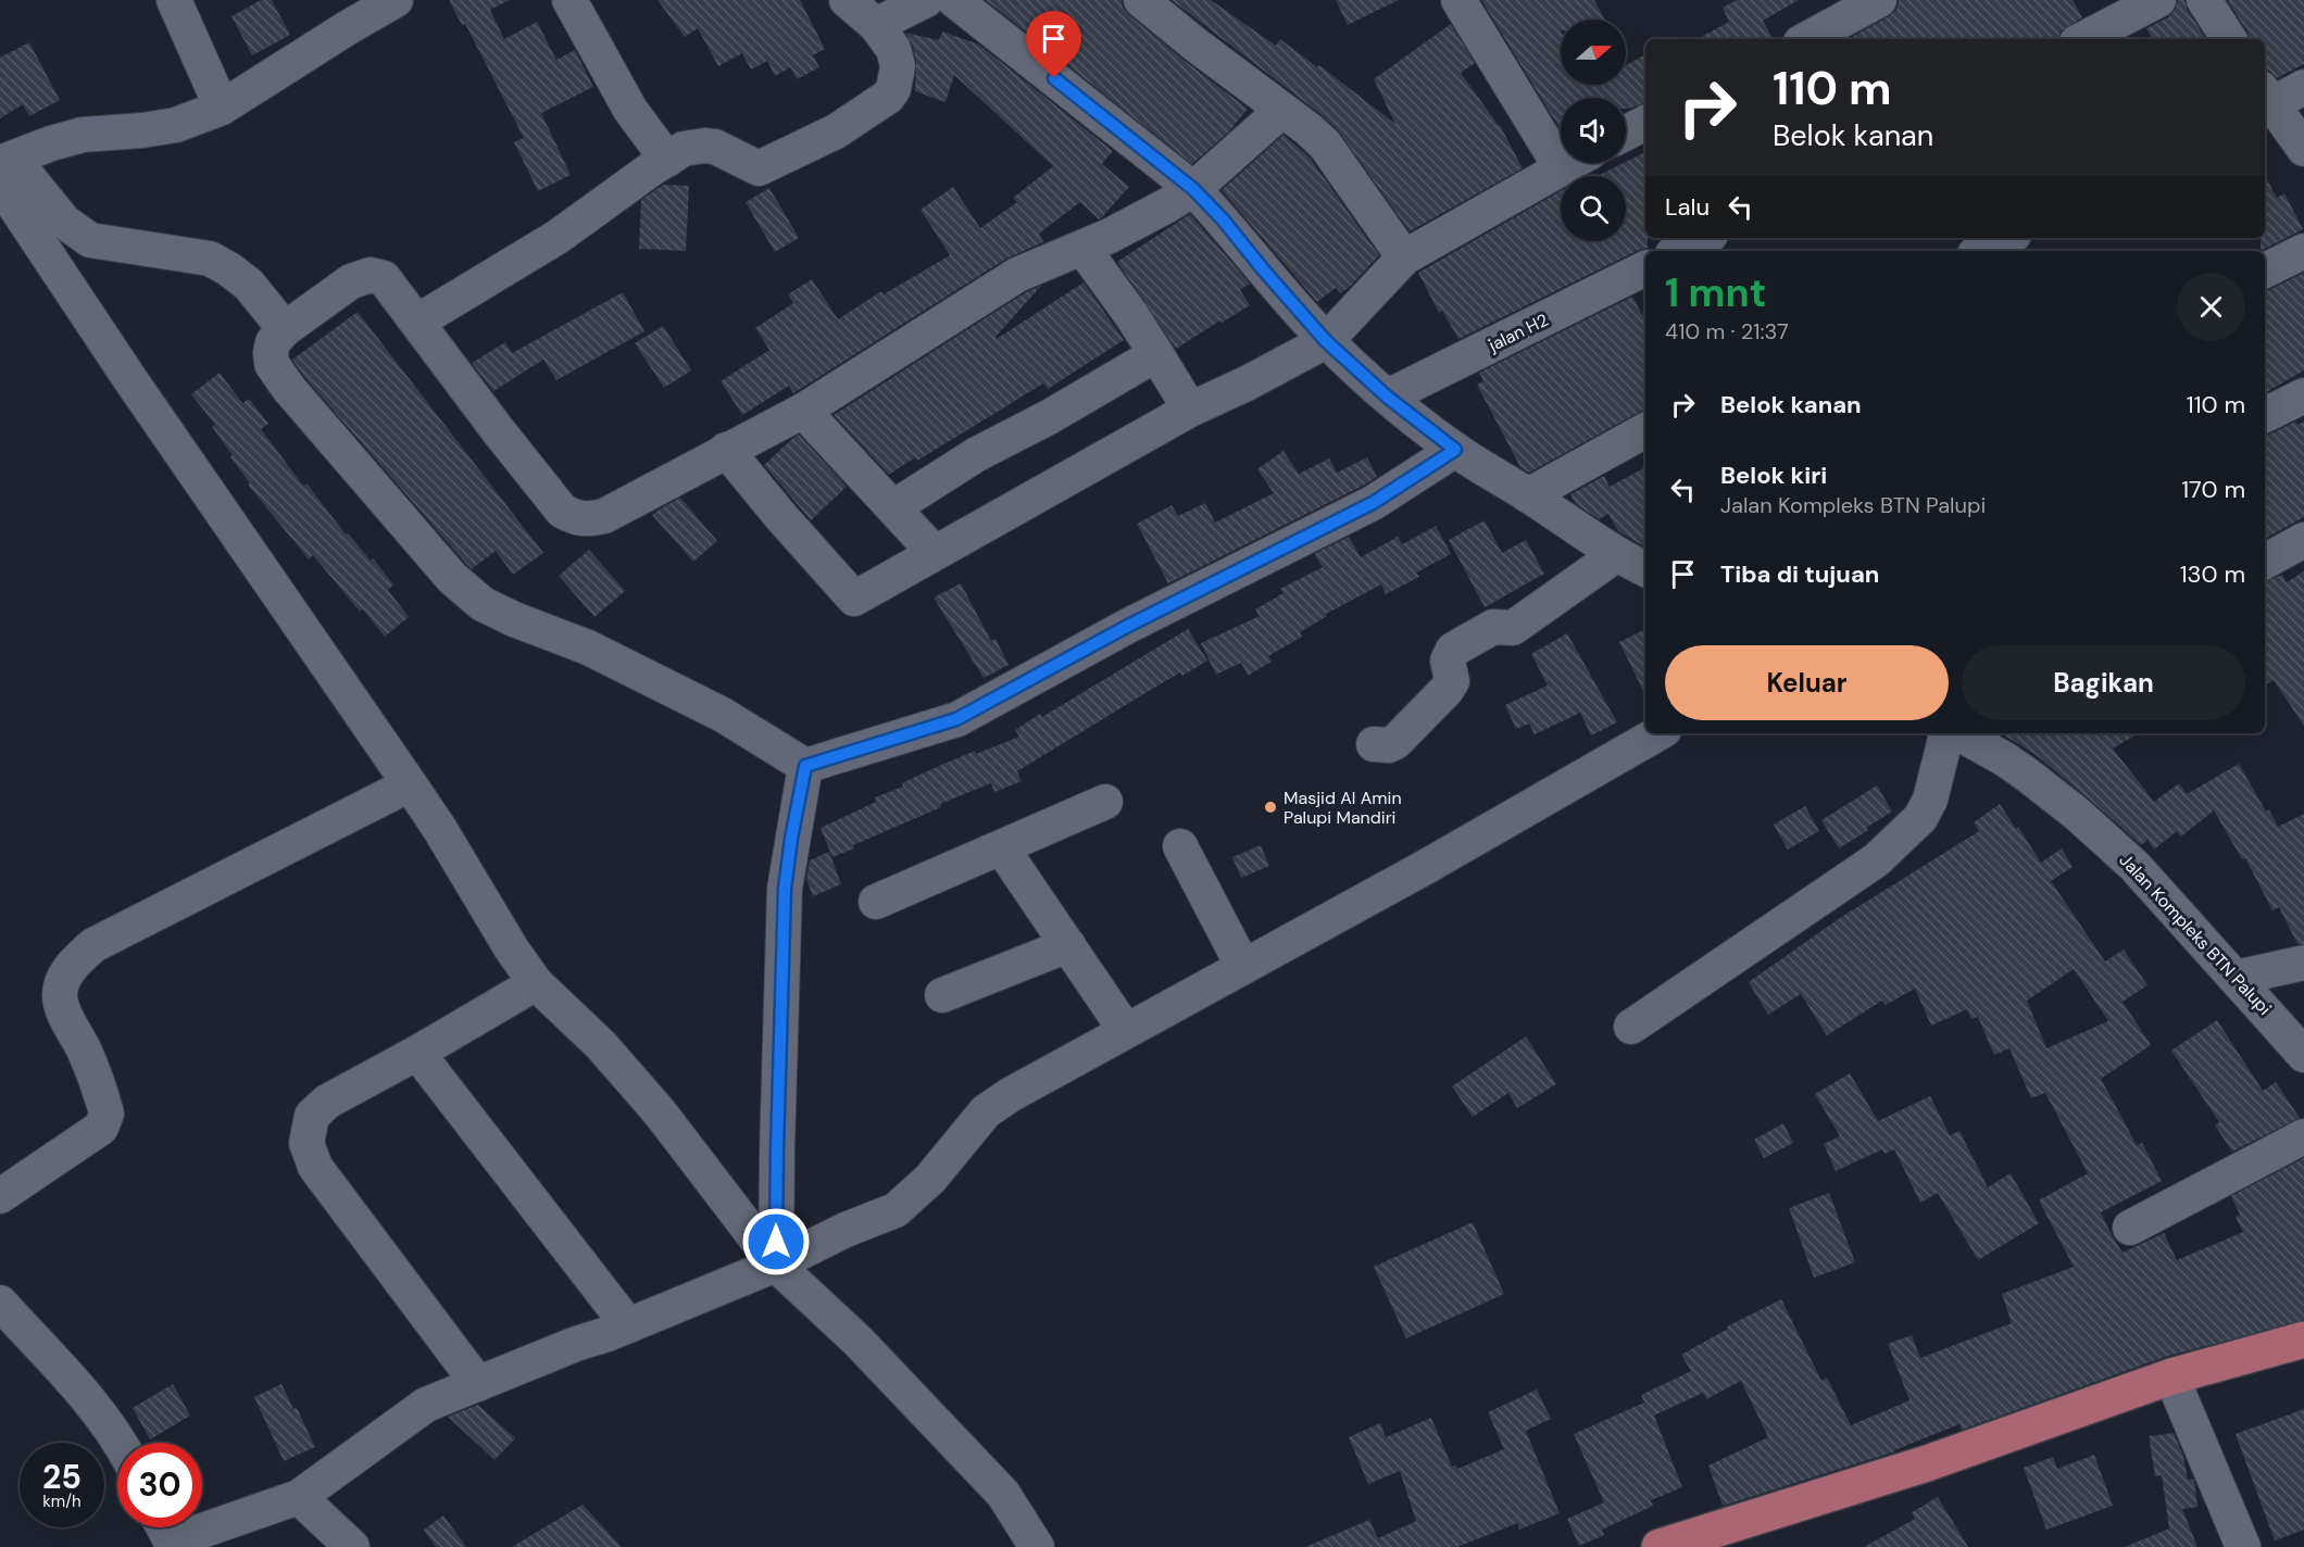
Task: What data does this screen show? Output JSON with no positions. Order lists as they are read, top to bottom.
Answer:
{
  "streets": {
    "street": ["jalan H2", "Jalan Kompleks BTN Palupi"]
  },
  "places": ["Masjid Al Amin Palupi Mandiri"],
  "north": "right",
  "page": {
    "turn": ["110 m", "Belok kanan"],
    "then": "Lalu",
    "heading": ["1 mnt", "410 m · 21:37"],
    "list": [
      {
        "name": "Belok kanan",
        "value": "110 m"
      },
      {
        "name": "Belok kiri",
        "note": "Jalan Kompleks BTN Palupi",
        "value": "170 m"
      },
      {
        "name": "Tiba di tujuan",
        "value": "130 m"
      }
    ],
    "buttons": ["Keluar", "Bagikan"],
    "speed": "25 km/h",
    "limit": "30"
  }
}
